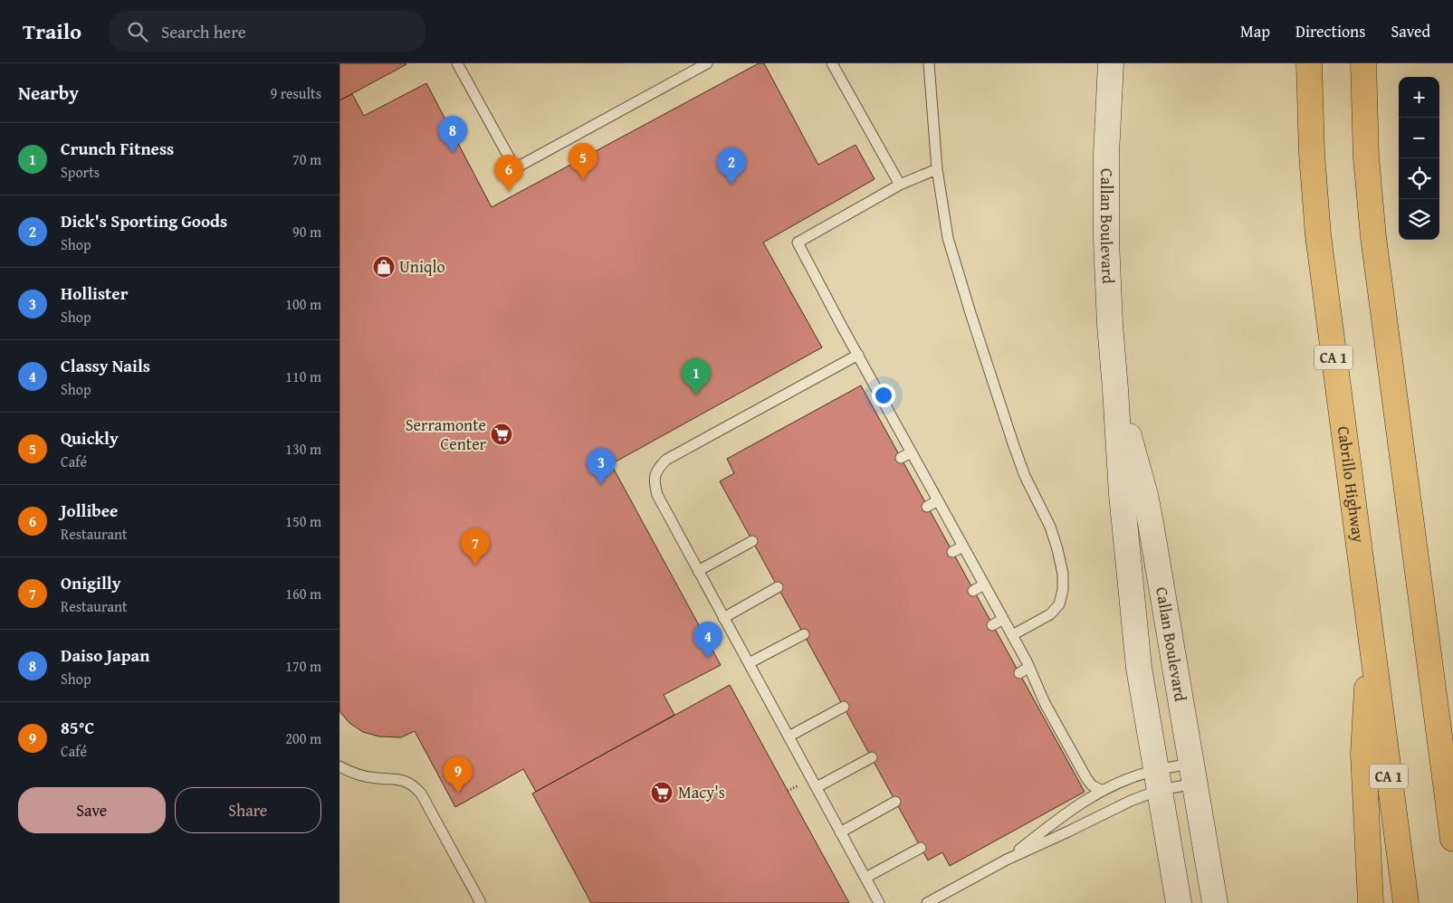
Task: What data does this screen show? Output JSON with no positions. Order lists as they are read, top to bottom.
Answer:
{
  "streets": {
    "highway": ["CA 1", "Cabrillo Highway"],
    "street": ["Callan Boulevard"]
  },
  "places": {
    "shop": ["Uniqlo"],
    "supermarket": ["Serramonte Center", "Macy's"]
  },
  "page": {
    "header": "Trailo",
    "search": "Search here",
    "nav": ["Map", "Directions", "Saved"],
    "heading": ["Nearby", "9 results"],
    "map_buttons": ["+", "−"],
    "pins": [
      "8",
      "5",
      "2",
      "6",
      "1",
      "3",
      "7",
      "4",
      "9"
    ],
    "list": [
      {
        "mark": "1",
        "name": "Crunch Fitness",
        "note": "Sports",
        "value": "70 m"
      },
      {
        "mark": "2",
        "name": "Dick's Sporting Goods",
        "note": "Shop",
        "value": "90 m"
      },
      {
        "mark": "3",
        "name": "Hollister",
        "note": "Shop",
        "value": "100 m"
      },
      {
        "mark": "4",
        "name": "Classy Nails",
        "note": "Shop",
        "value": "110 m"
      },
      {
        "mark": "5",
        "name": "Quickly",
        "note": "Café",
        "value": "130 m"
      },
      {
        "mark": "6",
        "name": "Jollibee",
        "note": "Restaurant",
        "value": "150 m"
      },
      {
        "mark": "7",
        "name": "Onigilly",
        "note": "Restaurant",
        "value": "160 m"
      },
      {
        "mark": "8",
        "name": "Daiso Japan",
        "note": "Shop",
        "value": "170 m"
      },
      {
        "mark": "9",
        "name": "85°C",
        "note": "Café",
        "value": "200 m"
      }
    ],
    "buttons": ["Save", "Share"]
  }
}
